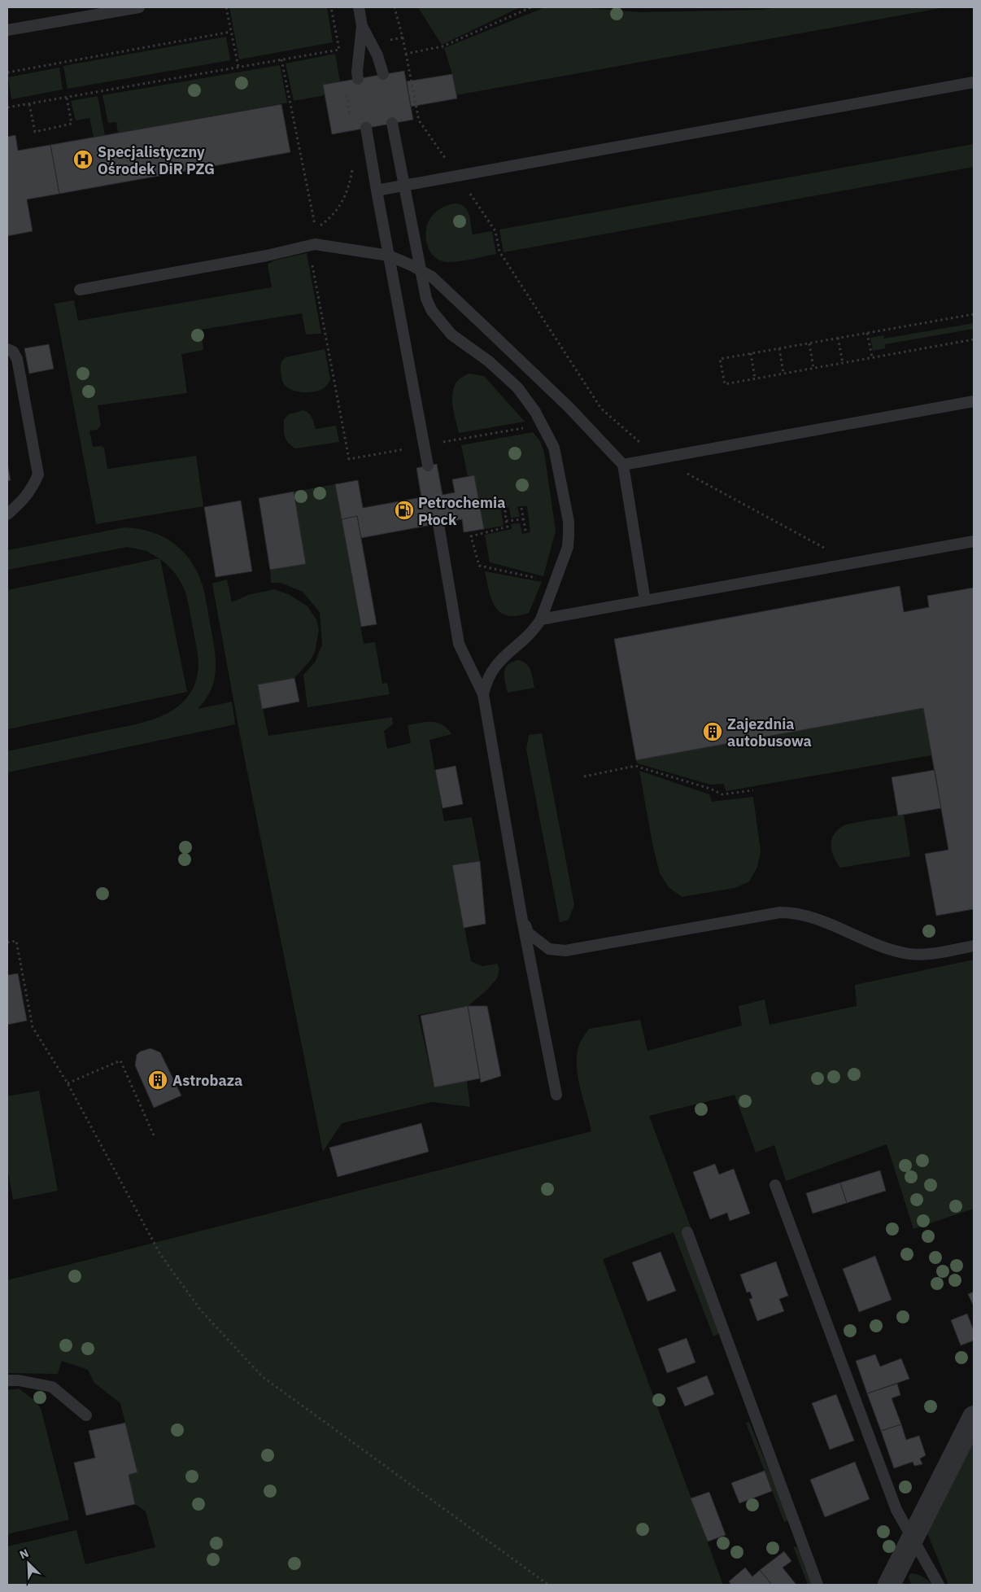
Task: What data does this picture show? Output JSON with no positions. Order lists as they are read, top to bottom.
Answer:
{
  "places": {
    "hospital": ["Specjalistyczny Ośrodek DiR PZG"],
    "fuel station": ["Petrochemia Płock"],
    "building": ["Zajezdnia autobusowa", "Astrobaza"]
  },
  "north": "top left"
}
